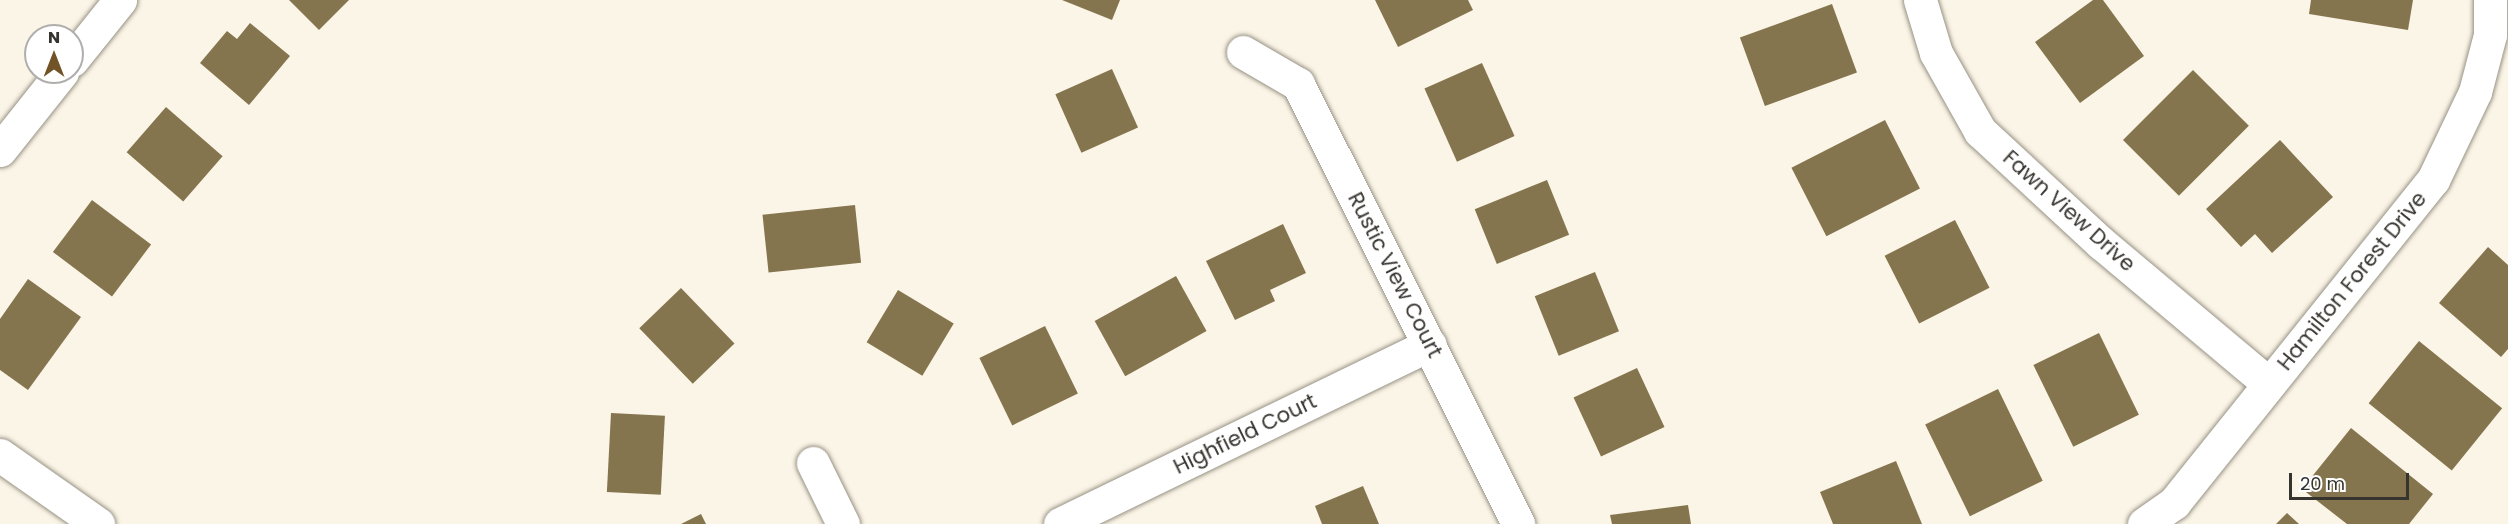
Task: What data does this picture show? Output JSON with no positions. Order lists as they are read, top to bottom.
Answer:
{
  "streets": {
    "street": [
      "Fawn View Drive",
      "Rustic View Court",
      "Hamilton Forest Drive",
      "Highfield Court"
    ]
  },
  "crossings": [
    ["Fawn View Drive", "Hamilton Forest Drive"],
    ["Rustic View Court", "Highfield Court"]
  ],
  "scale_bar": "20 m",
  "north": "top"
}
